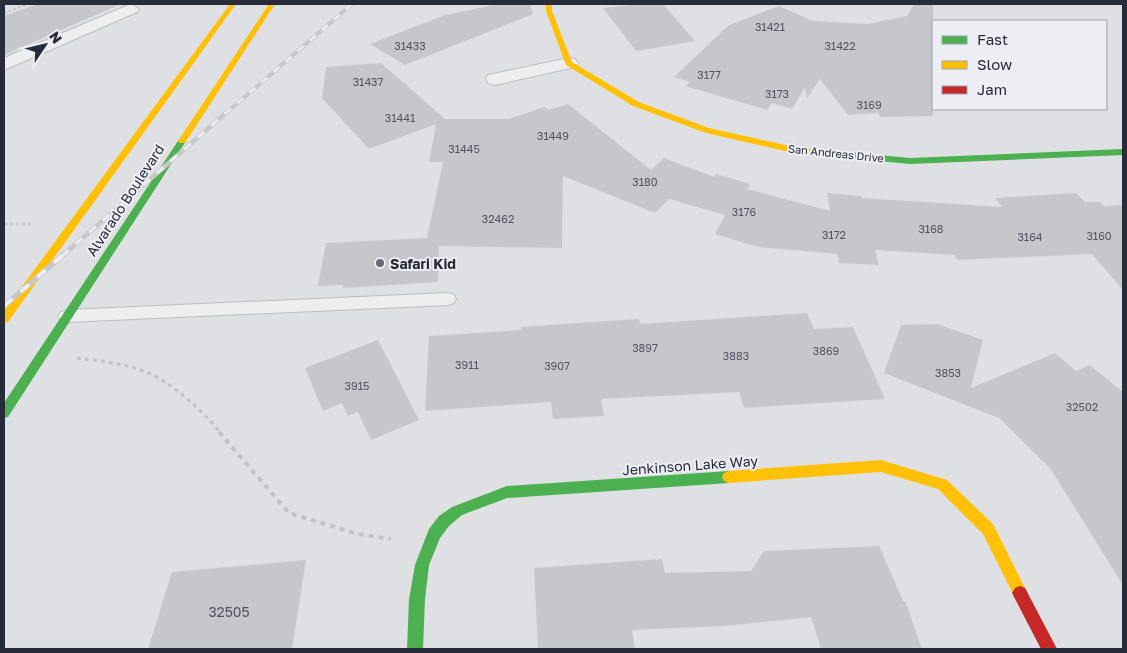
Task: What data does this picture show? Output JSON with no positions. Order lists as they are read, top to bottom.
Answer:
{
  "streets": {
    "street": ["San Andreas Drive", "Alvarado Boulevard", "Jenkinson Lake Way"]
  },
  "places": ["Safari Kid"],
  "house_numbers": [
    "31421",
    "31433",
    "31422",
    "3177",
    "31437",
    "3173",
    "3169",
    "31441",
    "31449",
    "31445",
    "3180",
    "3176",
    "32462",
    "3168",
    "3172",
    "3160",
    "3164",
    "3897",
    "3869",
    "3883",
    "3911",
    "3907",
    "3853",
    "3915",
    "32502",
    "32505"
  ],
  "legend": ["Fast", "Slow", "Jam"],
  "north": "top right"
}
